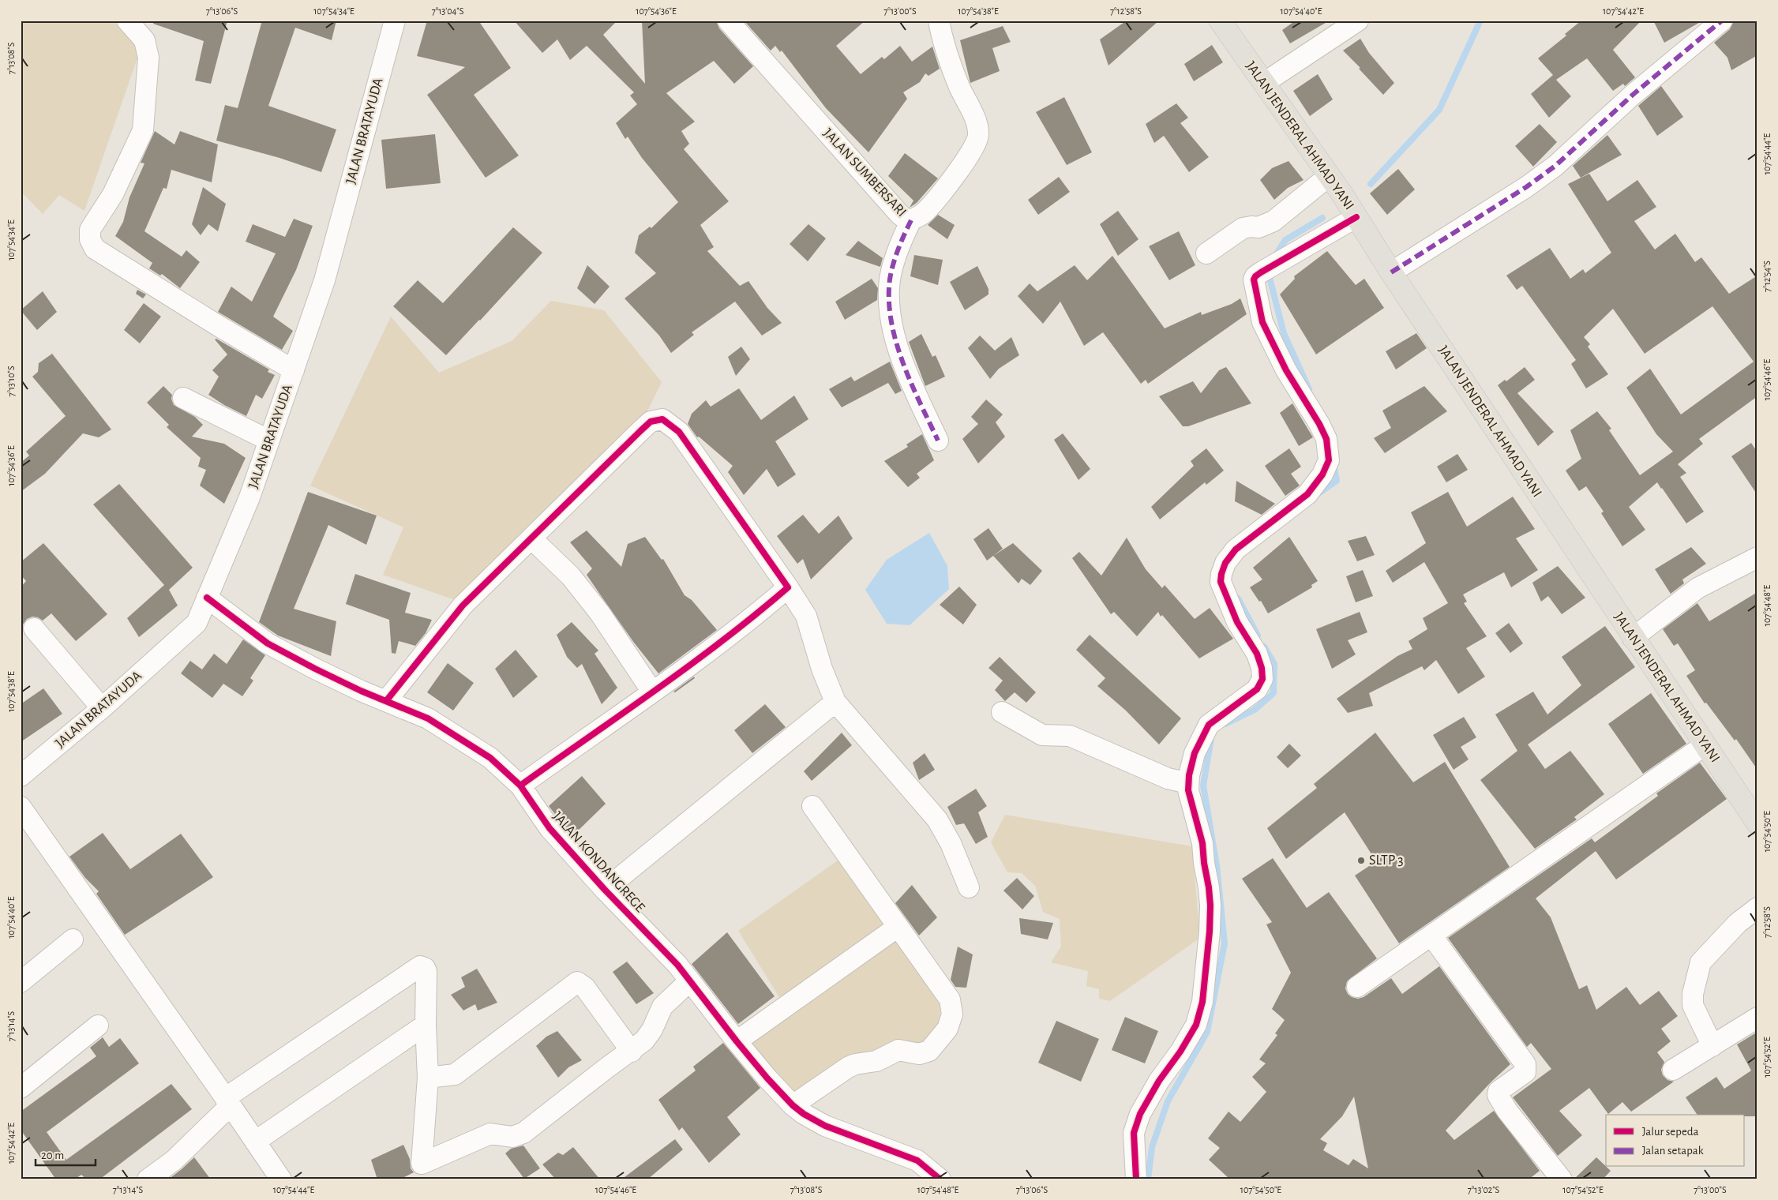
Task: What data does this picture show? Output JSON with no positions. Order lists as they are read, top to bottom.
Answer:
{
  "streets": {
    "main road": ["JALAN JENDERAL AHMAD YANI"],
    "street": ["JALAN BRATAYUDA", "JALAN SUMBERSARI", "JALAN KONDANGREGE"]
  },
  "crossings": [
    ["JALAN BRATAYUDA", "JALAN KONDANGREGE"]
  ],
  "places": ["SLTP 3"],
  "legend": ["Jalur sepeda", "Jalan setapak"],
  "scale_bar": "20 m",
  "coordinates": [
    "7°13'06\"S",
    "107°54'34\"E",
    "7°13'04\"S",
    "107°54'36\"E",
    "7°13'00\"S",
    "107°54'38\"E",
    "7°12'58\"S",
    "107°54'40\"E",
    "107°54'42\"E",
    "7°13'08\"S",
    "107°54'44\"E",
    "7°12'54\"S",
    "107°54'46\"E",
    "7°13'10\"S",
    "107°54'48\"E",
    "107°54'50\"E",
    "7°13'14\"S",
    "107°54'52\"E",
    "7°13'02\"S"
  ]
}
